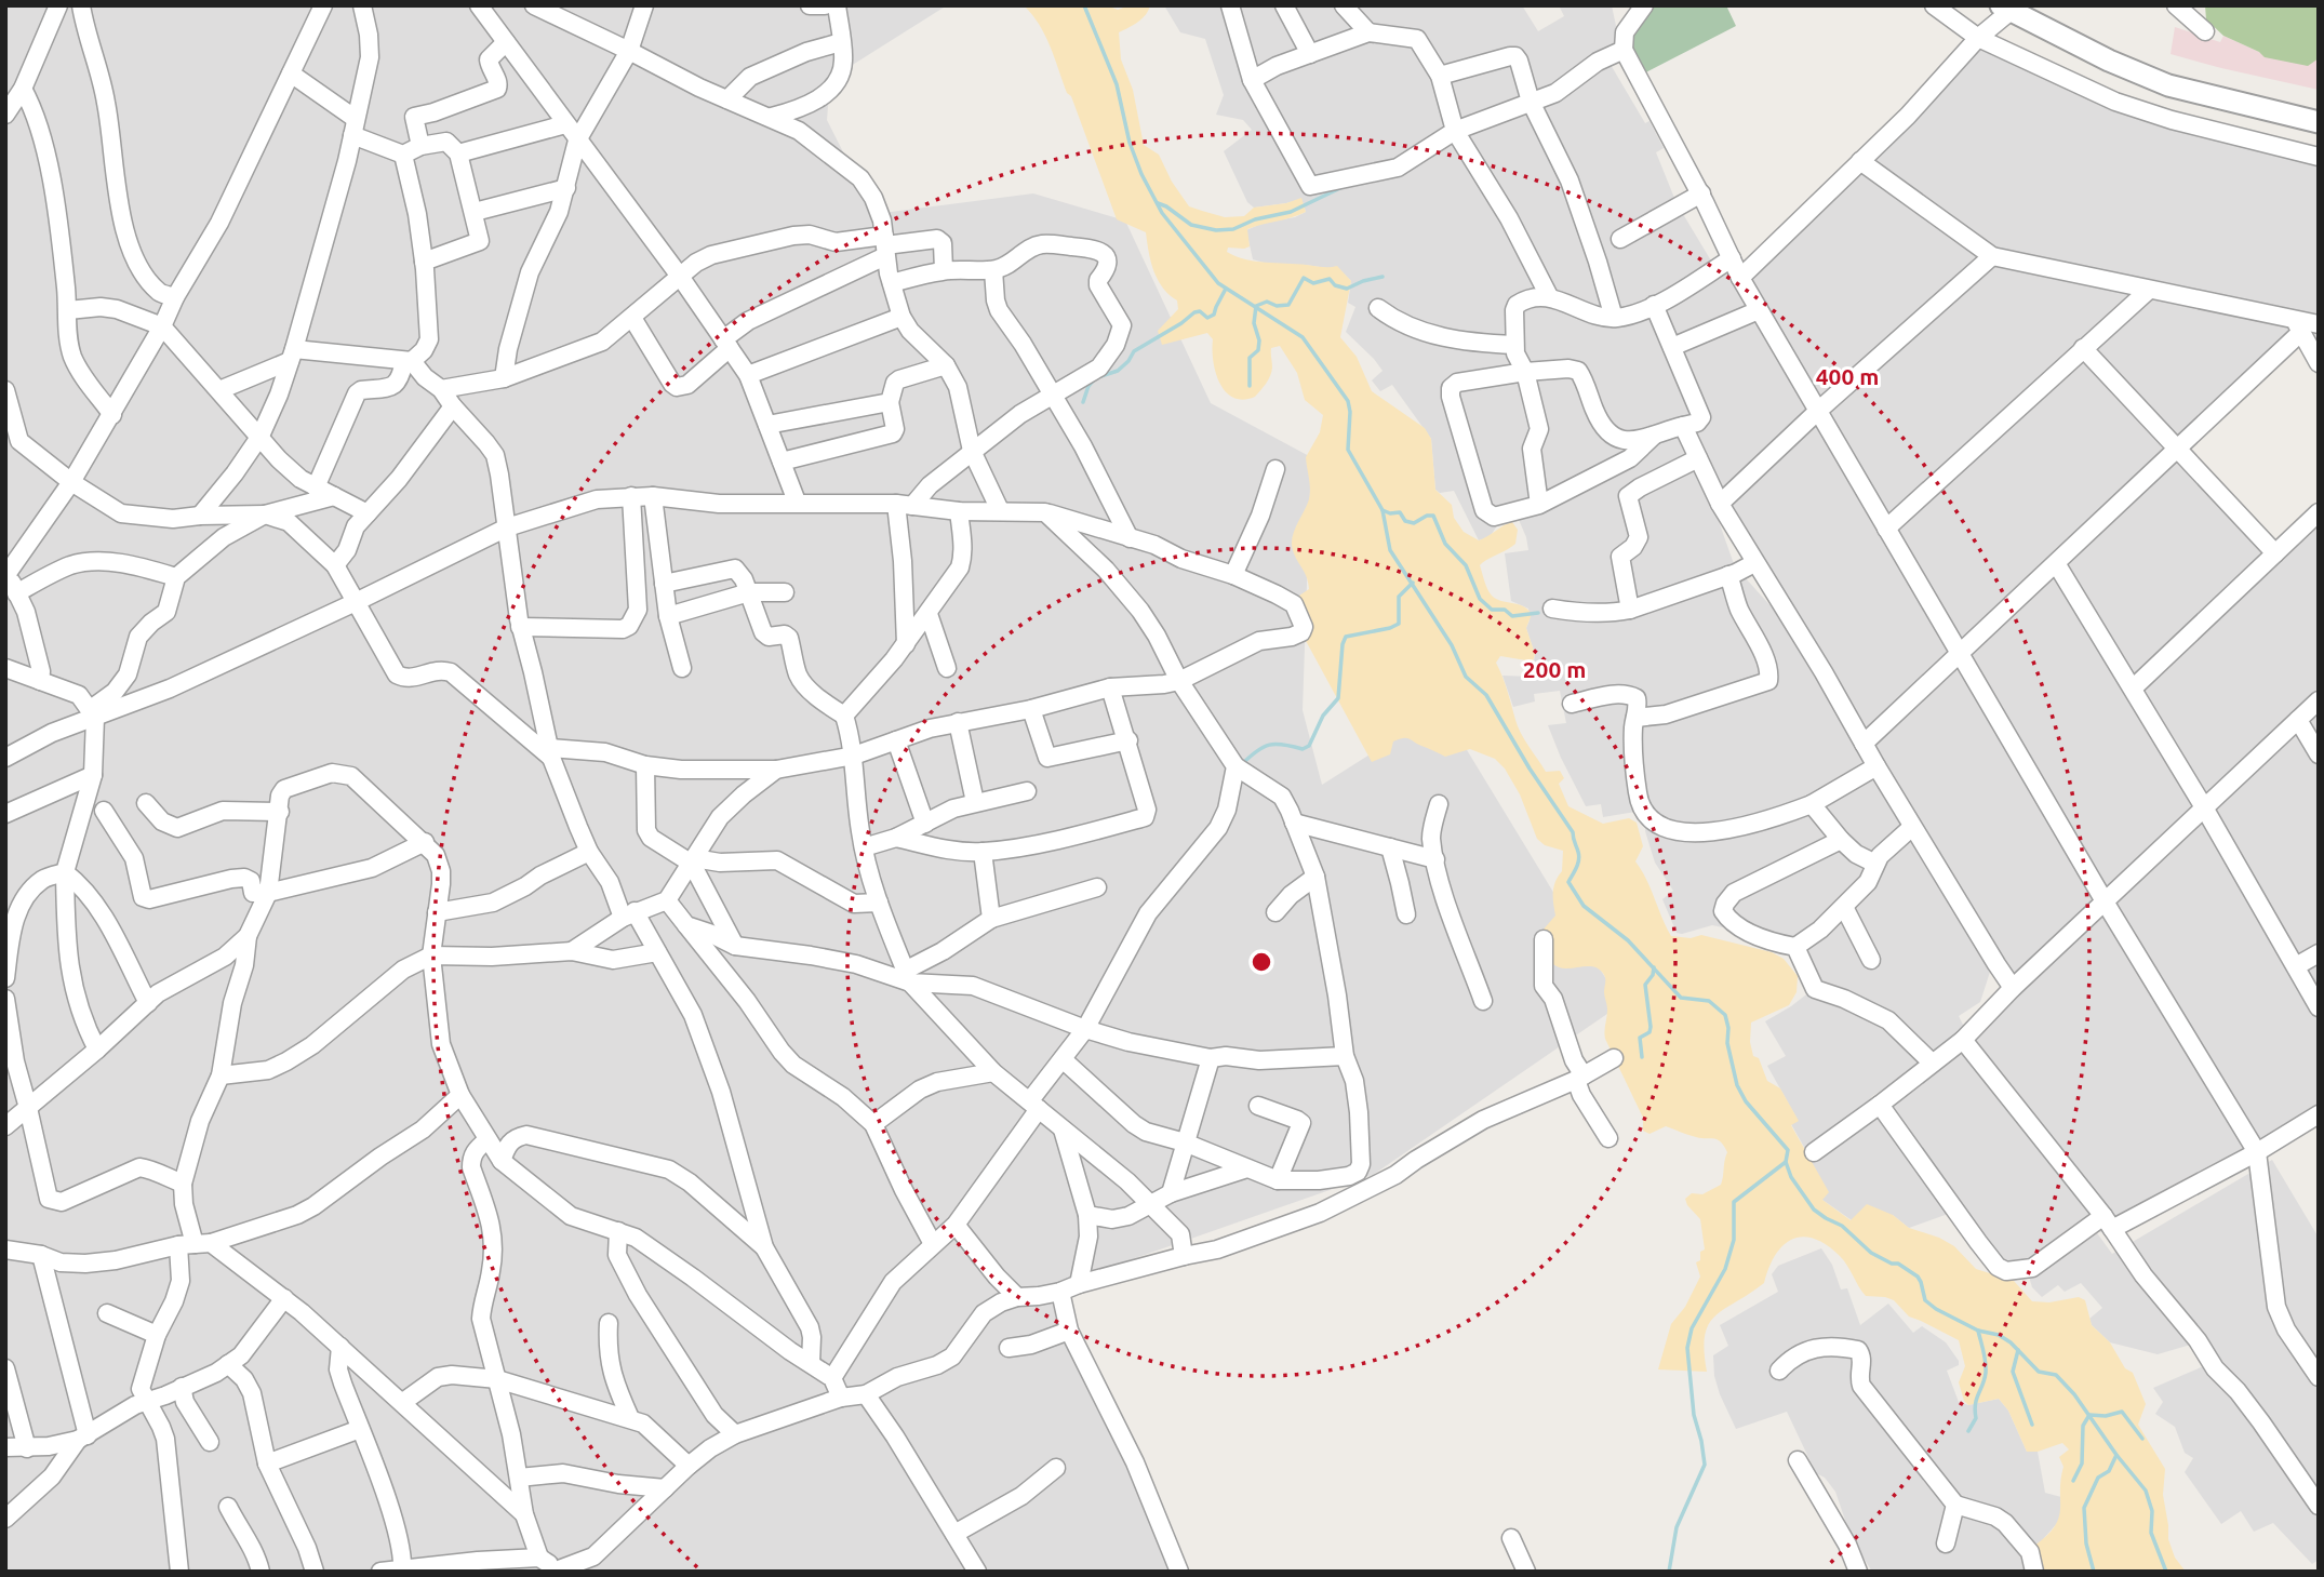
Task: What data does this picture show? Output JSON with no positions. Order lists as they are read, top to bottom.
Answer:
{
  "rings": ["400 m", "200 m"]
}
